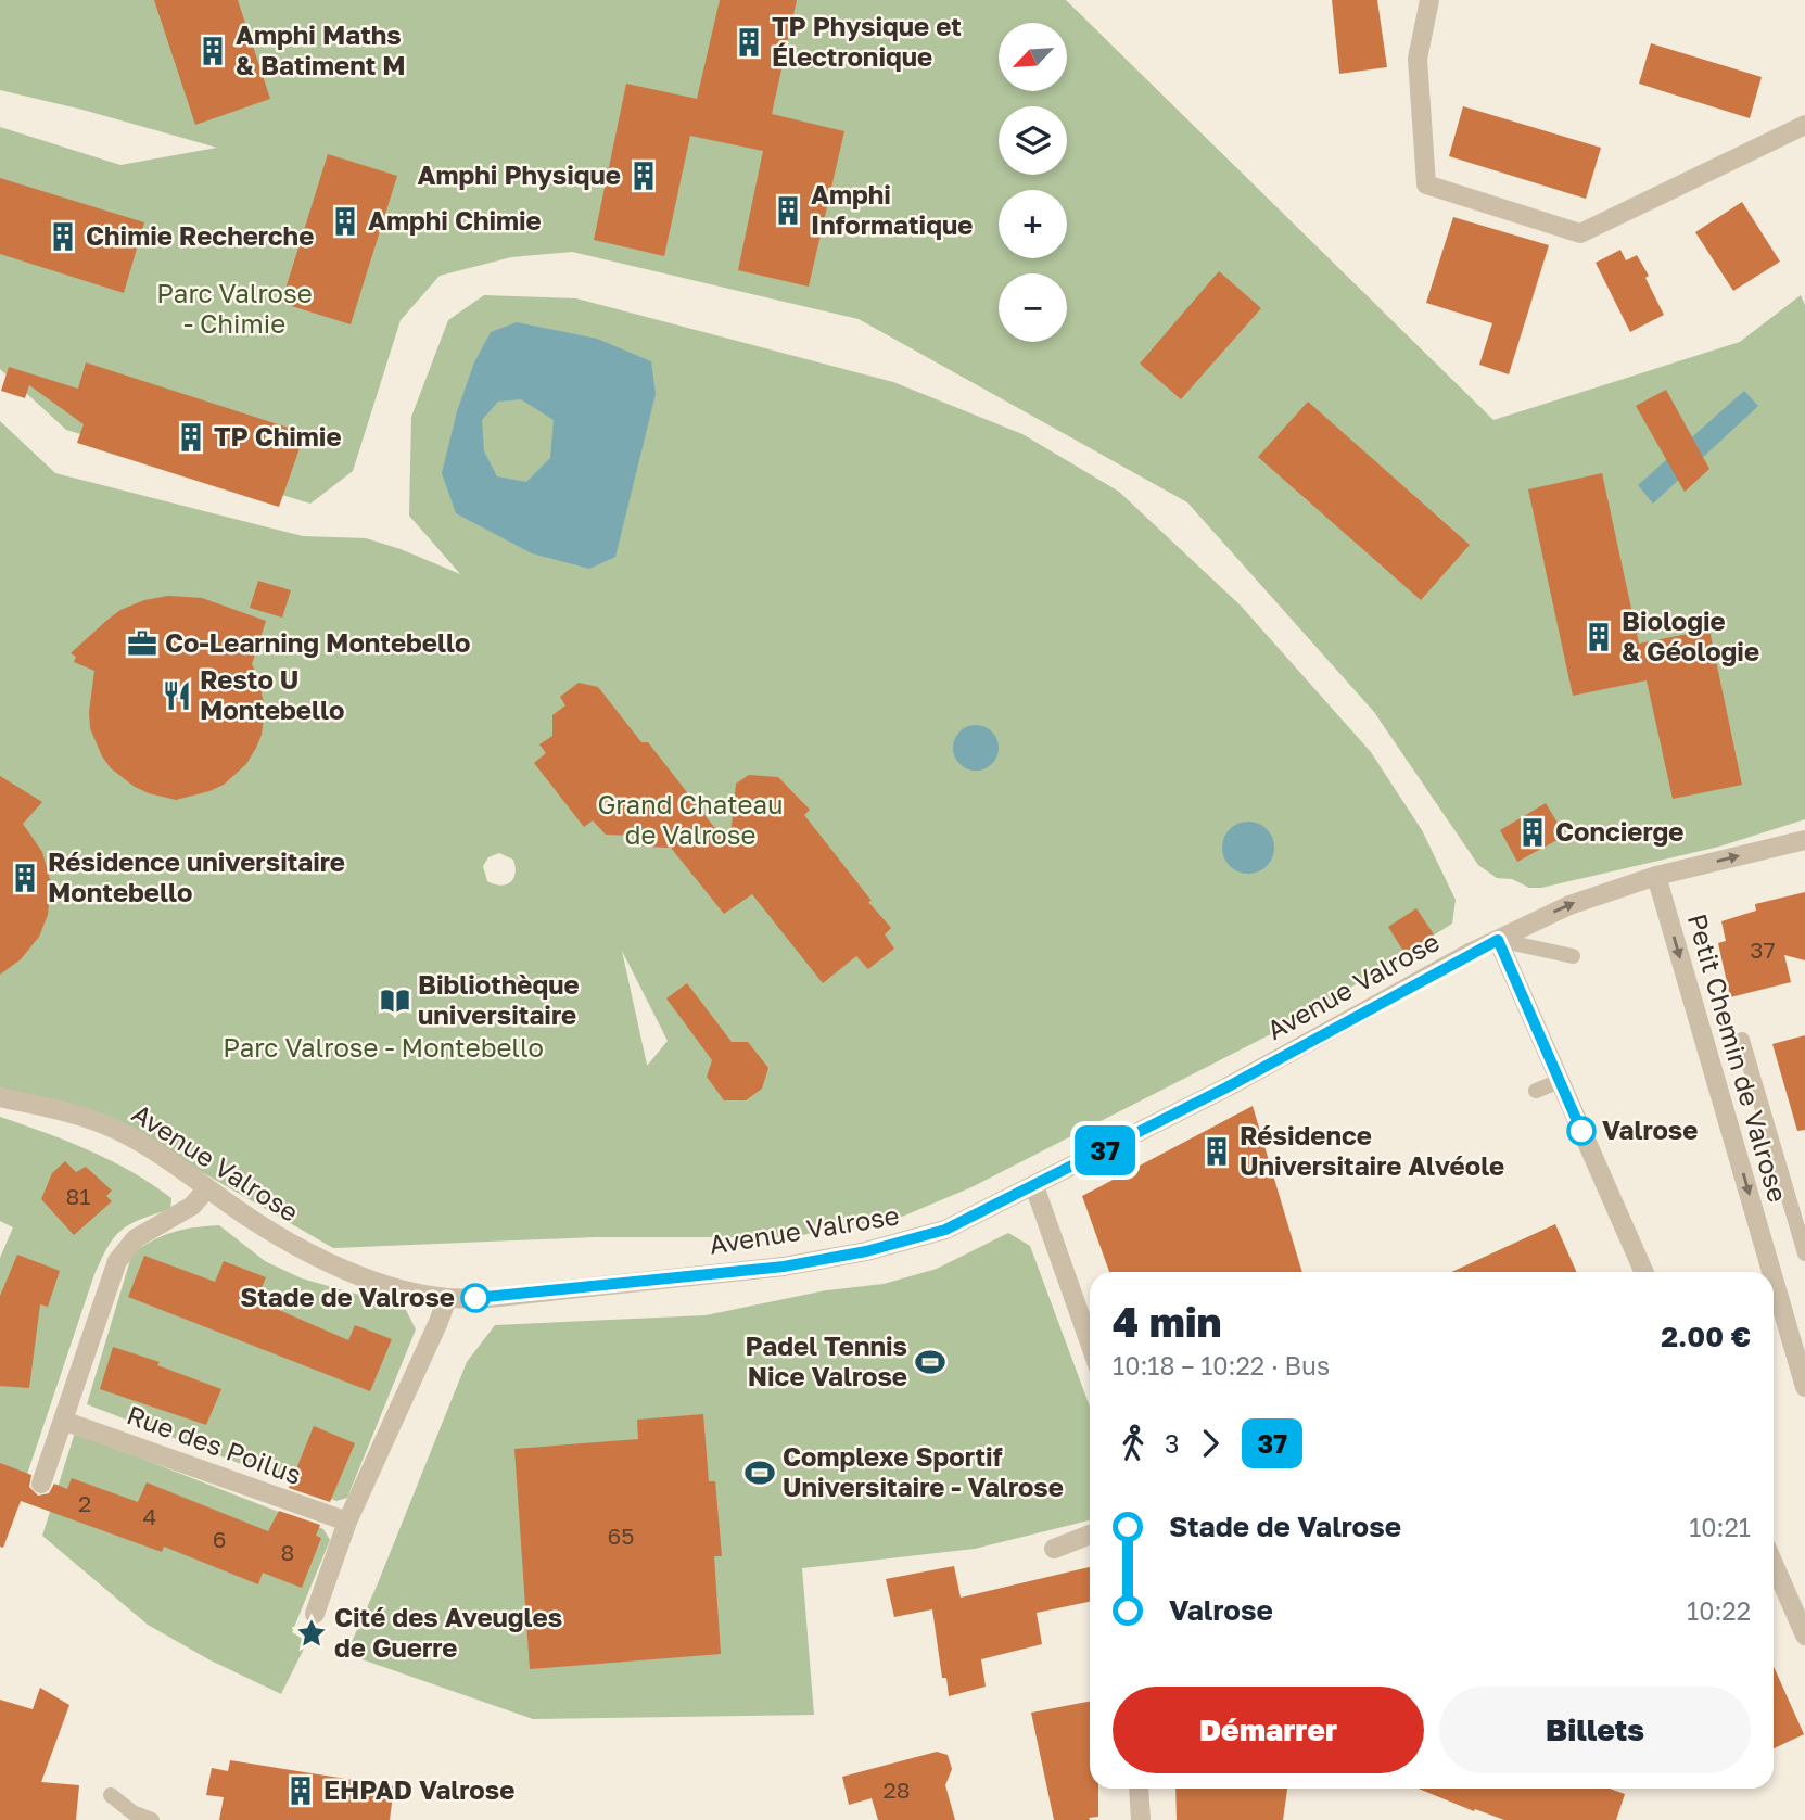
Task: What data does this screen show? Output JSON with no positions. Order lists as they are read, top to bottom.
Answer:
{
  "streets": {
    "street": ["Avenue Valrose", "Petit Chemin de Valrose", "Rue des Poilus"]
  },
  "crossings": [
    ["Avenue Valrose", "Petit Chemin de Valrose"]
  ],
  "parks": ["Parc Valrose - Chimie", "Grand Chateau de Valrose", "Parc Valrose - Montebello"],
  "places": {
    "building": [
      "TP Physique et Électronique",
      "Amphi Maths & Batiment M",
      "Amphi Physique",
      "Amphi Informatique",
      "Amphi Chimie",
      "Chimie Recherche",
      "TP Chimie",
      "Biologie & Géologie",
      "Concierge",
      "Résidence universitaire Montebello",
      "Résidence Universitaire Alvéole",
      "EHPAD Valrose"
    ],
    "office": ["Co-Learning Montebello"],
    "restaurant": ["Resto U Montebello"],
    "library": ["Bibliothèque universitaire"],
    "other": ["Valrose", "Stade de Valrose"],
    "sports": ["Padel Tennis Nice Valrose", "Complexe Sportif Universitaire - Valrose"],
    "place": ["Cité des Aveugles de Guerre"]
  },
  "lines": ["bus line 37"],
  "house_numbers": [
    "37",
    "81",
    "2",
    "4",
    "65",
    "6",
    "8",
    "28"
  ],
  "north": "bottom left",
  "page": {
    "on_map": "37",
    "map_buttons": ["+", "−"],
    "heading": ["4 min", "10:18 – 10:22 · Bus", "2.00 €"],
    "legs": ["3", "37"],
    "list": [
      {
        "name": "Stade de Valrose",
        "value": "10:21"
      },
      {
        "name": "Valrose",
        "value": "10:22"
      }
    ],
    "buttons": ["Démarrer", "Billets"]
  }
}
